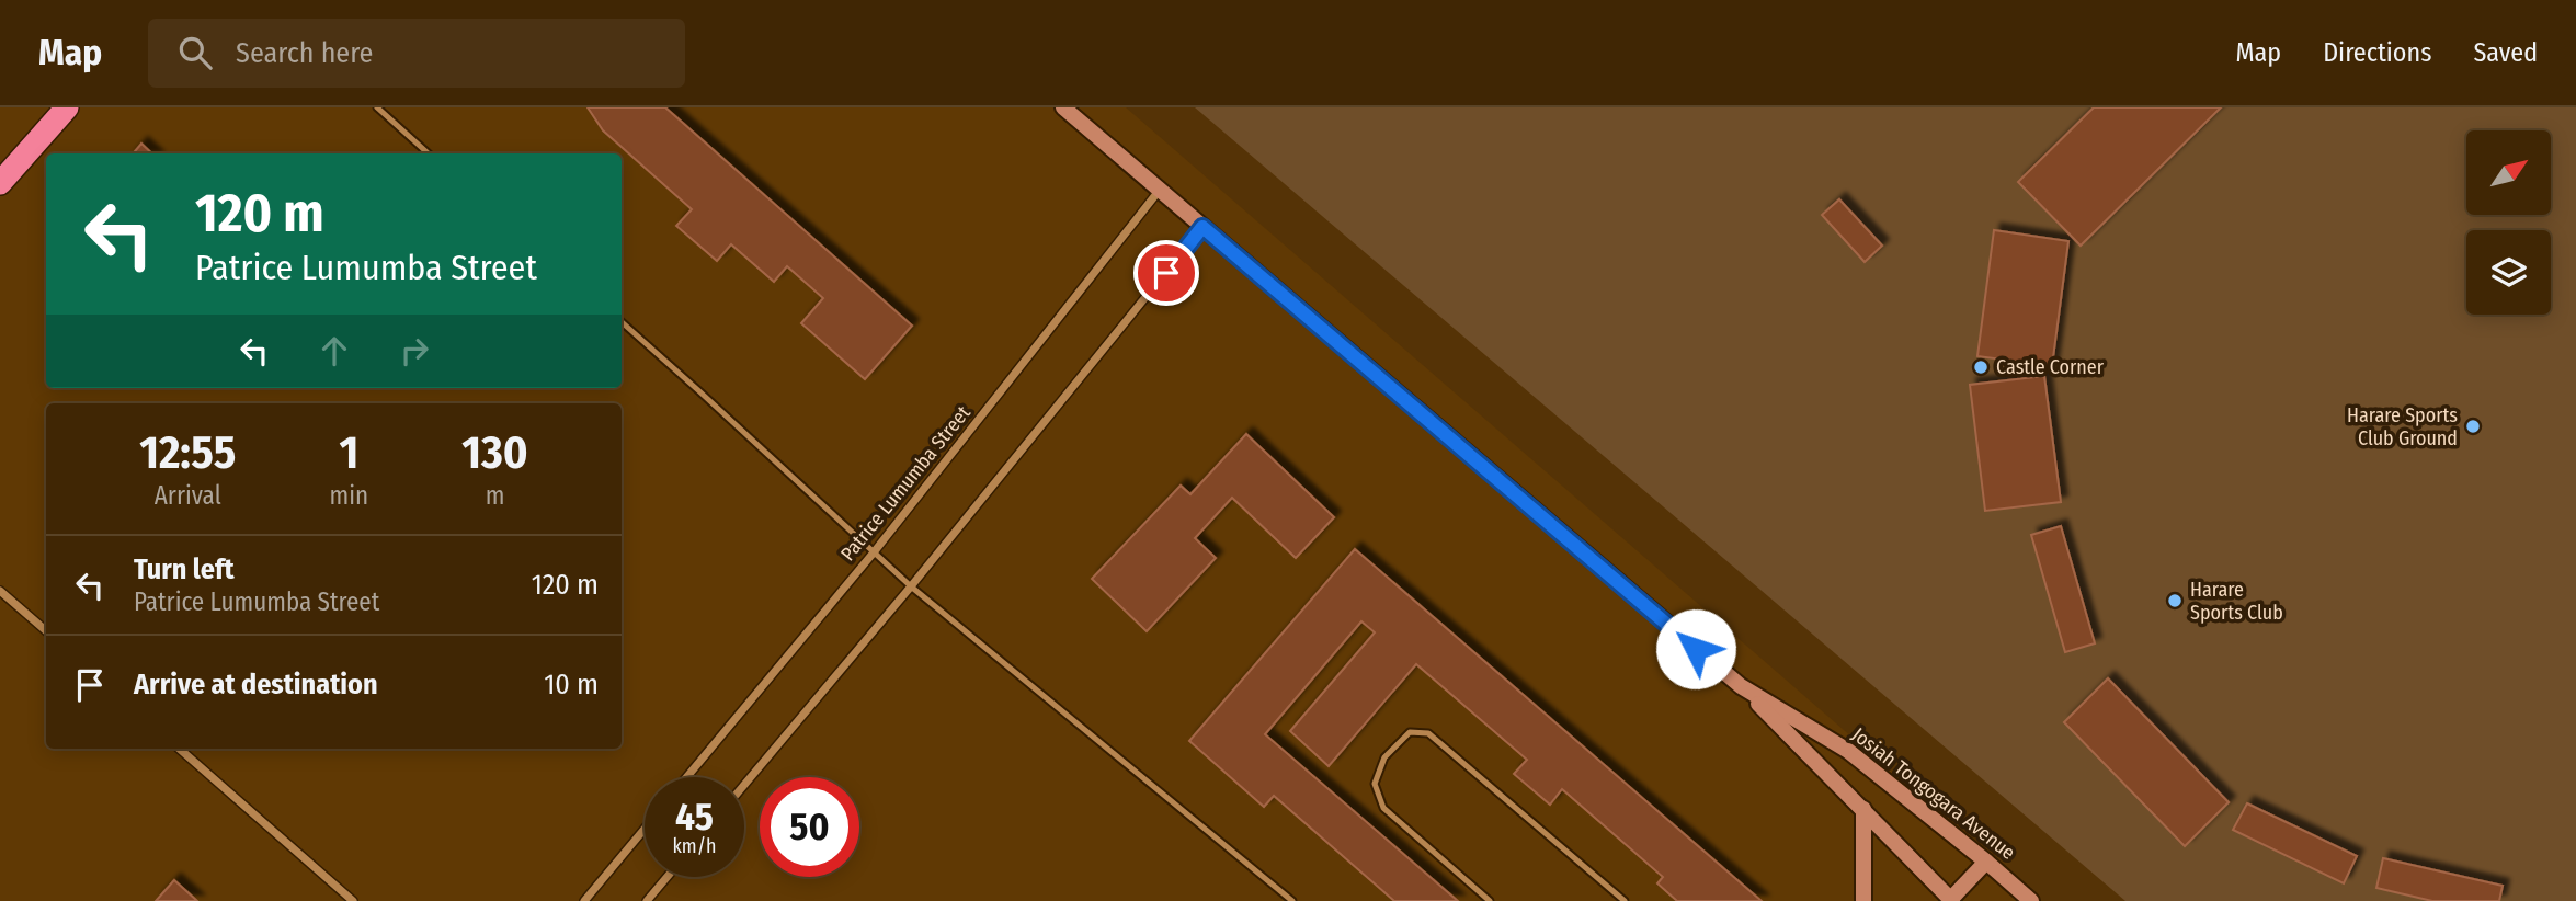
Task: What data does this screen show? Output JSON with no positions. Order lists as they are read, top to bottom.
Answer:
{
  "streets": {
    "main road": ["Josiah Tongogara Avenue"],
    "street": ["Patrice Lumumba Street"]
  },
  "crossings": [
    ["Patrice Lumumba Street", "Josiah Tongogara Avenue"]
  ],
  "places": ["Castle Corner", "Harare Sports Club Ground", "Harare Sports Club"],
  "north": "top right",
  "page": {
    "header": "Map",
    "search": "Search here",
    "nav": ["Map", "Directions", "Saved"],
    "turn": ["120 m", "Patrice Lumumba Street"],
    "eta": [
      "12:55",
      "Arrival",
      "1",
      "min",
      "130",
      "m"
    ],
    "list": [
      {
        "name": "Turn left",
        "note": "Patrice Lumumba Street",
        "value": "120 m"
      },
      {
        "name": "Arrive at destination",
        "value": "10 m"
      }
    ],
    "speed": "45 km/h",
    "limit": "50"
  }
}
